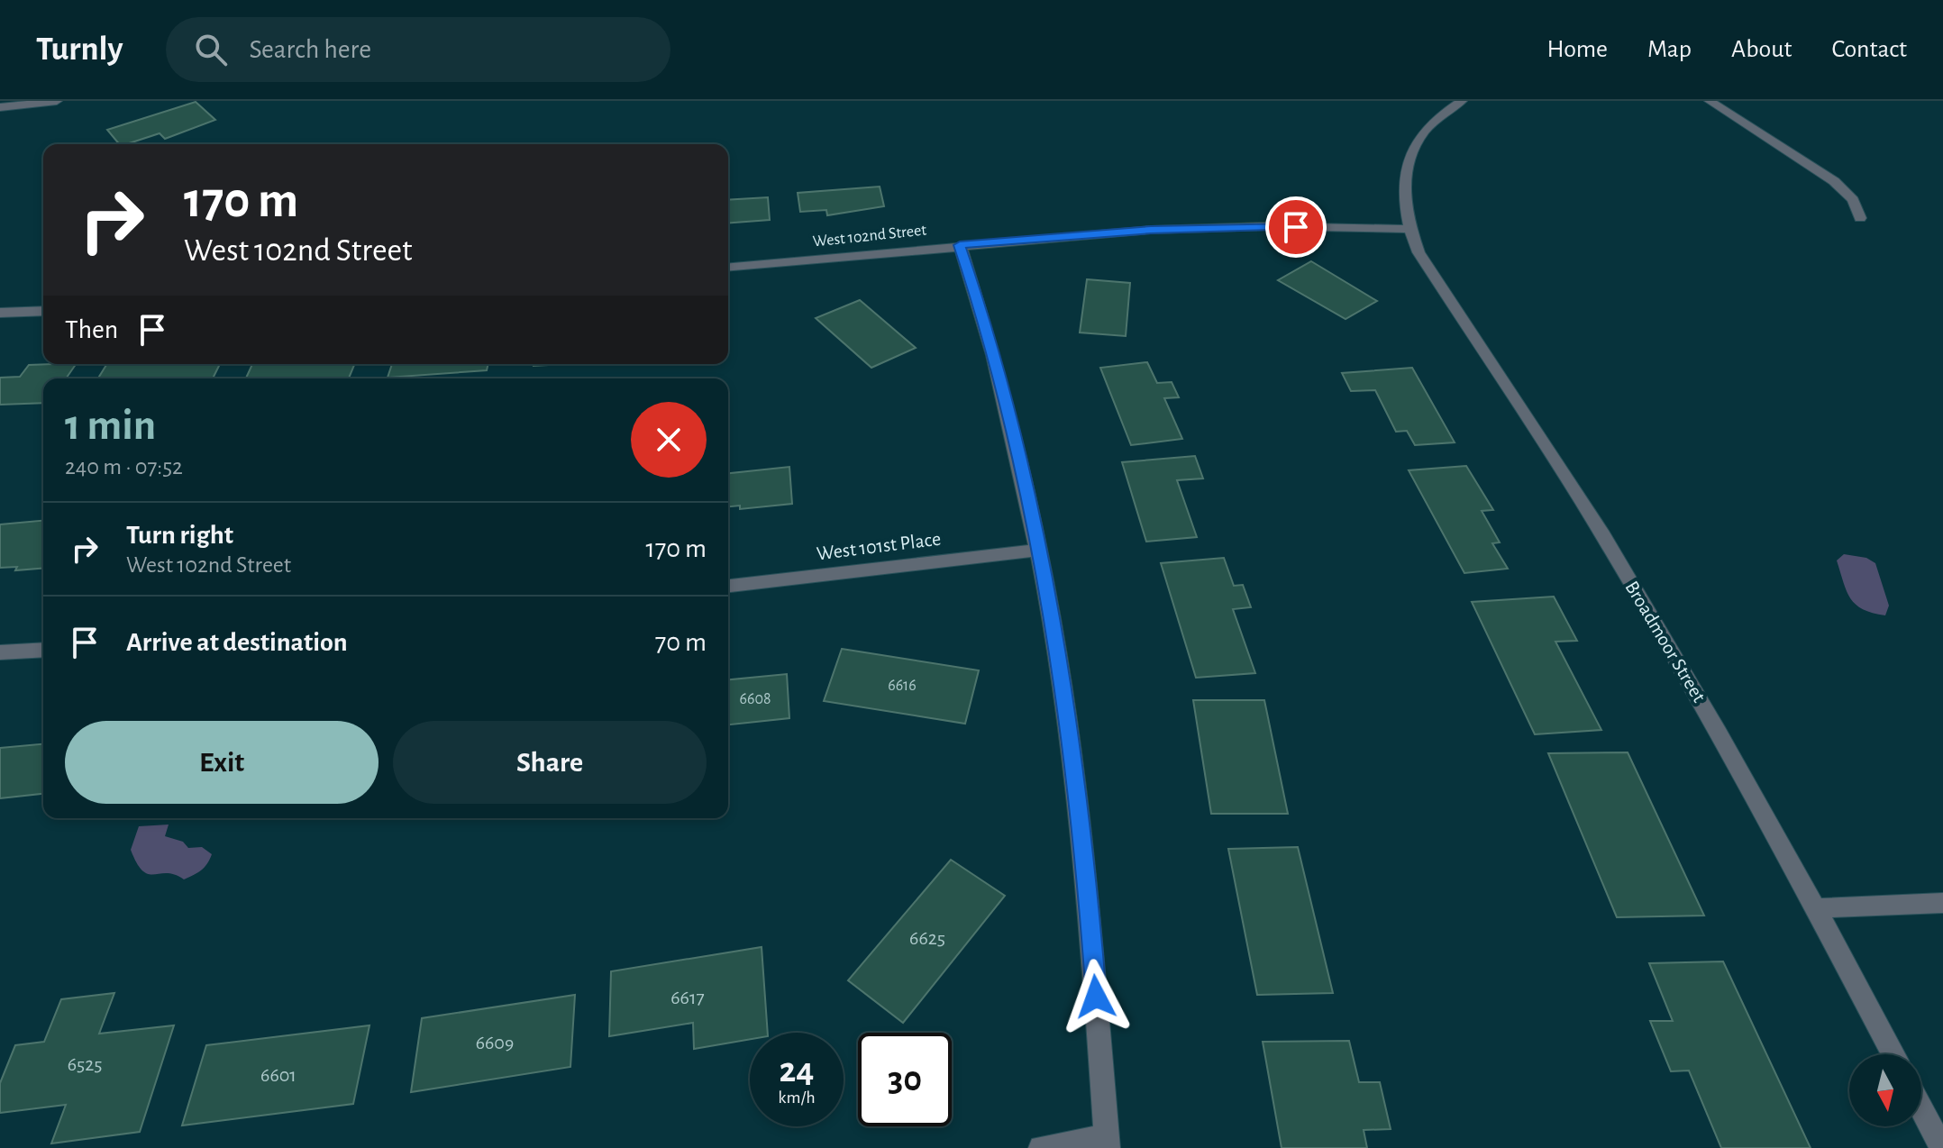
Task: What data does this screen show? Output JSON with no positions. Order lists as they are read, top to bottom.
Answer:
{
  "streets": {
    "street": ["West 102nd Street", "West 101st Place", "Broadmoor Street"]
  },
  "crossings": [
    ["West 102nd Street", "Broadmoor Street"]
  ],
  "house_numbers": [
    "6616",
    "6608",
    "6625",
    "6617",
    "6609",
    "6525",
    "6601"
  ],
  "north": "bottom",
  "page": {
    "header": "Turnly",
    "search": "Search here",
    "nav": [
      "Home",
      "Map",
      "About",
      "Contact"
    ],
    "turn": ["170 m", "West 102nd Street"],
    "then": "Then",
    "heading": ["1 min", "240 m · 07:52"],
    "list": [
      {
        "name": "Turn right",
        "note": "West 102nd Street",
        "value": "170 m"
      },
      {
        "name": "Arrive at destination",
        "value": "70 m"
      }
    ],
    "buttons": ["Exit", "Share"],
    "speed": "24 km/h",
    "limit": "30"
  }
}
